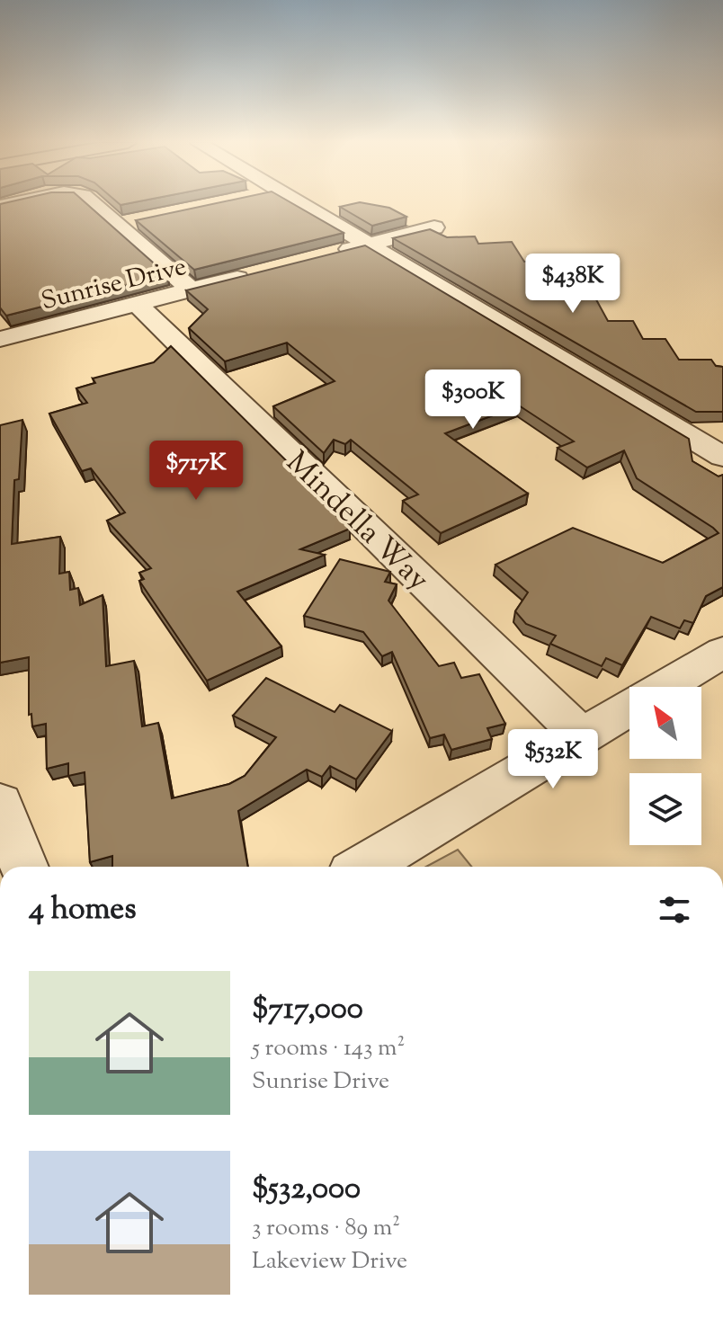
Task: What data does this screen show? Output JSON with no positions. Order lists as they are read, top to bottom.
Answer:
{
  "streets": {
    "street": ["Sunrise Drive", "Mindella Way"]
  },
  "crossings": [
    ["Sunrise Drive", "Mindella Way"]
  ],
  "north": "top left",
  "page": {
    "price": [
      "$438K",
      "$300K",
      "$717K",
      "$532K"
    ],
    "heading": "4 homes",
    "list": [
      {
        "name": "$717,000",
        "note": "5 rooms · 143 m² · Sunrise Drive"
      },
      {
        "name": "$532,000",
        "note": "3 rooms · 89 m² · Lakeview Drive"
      }
    ]
  }
}
